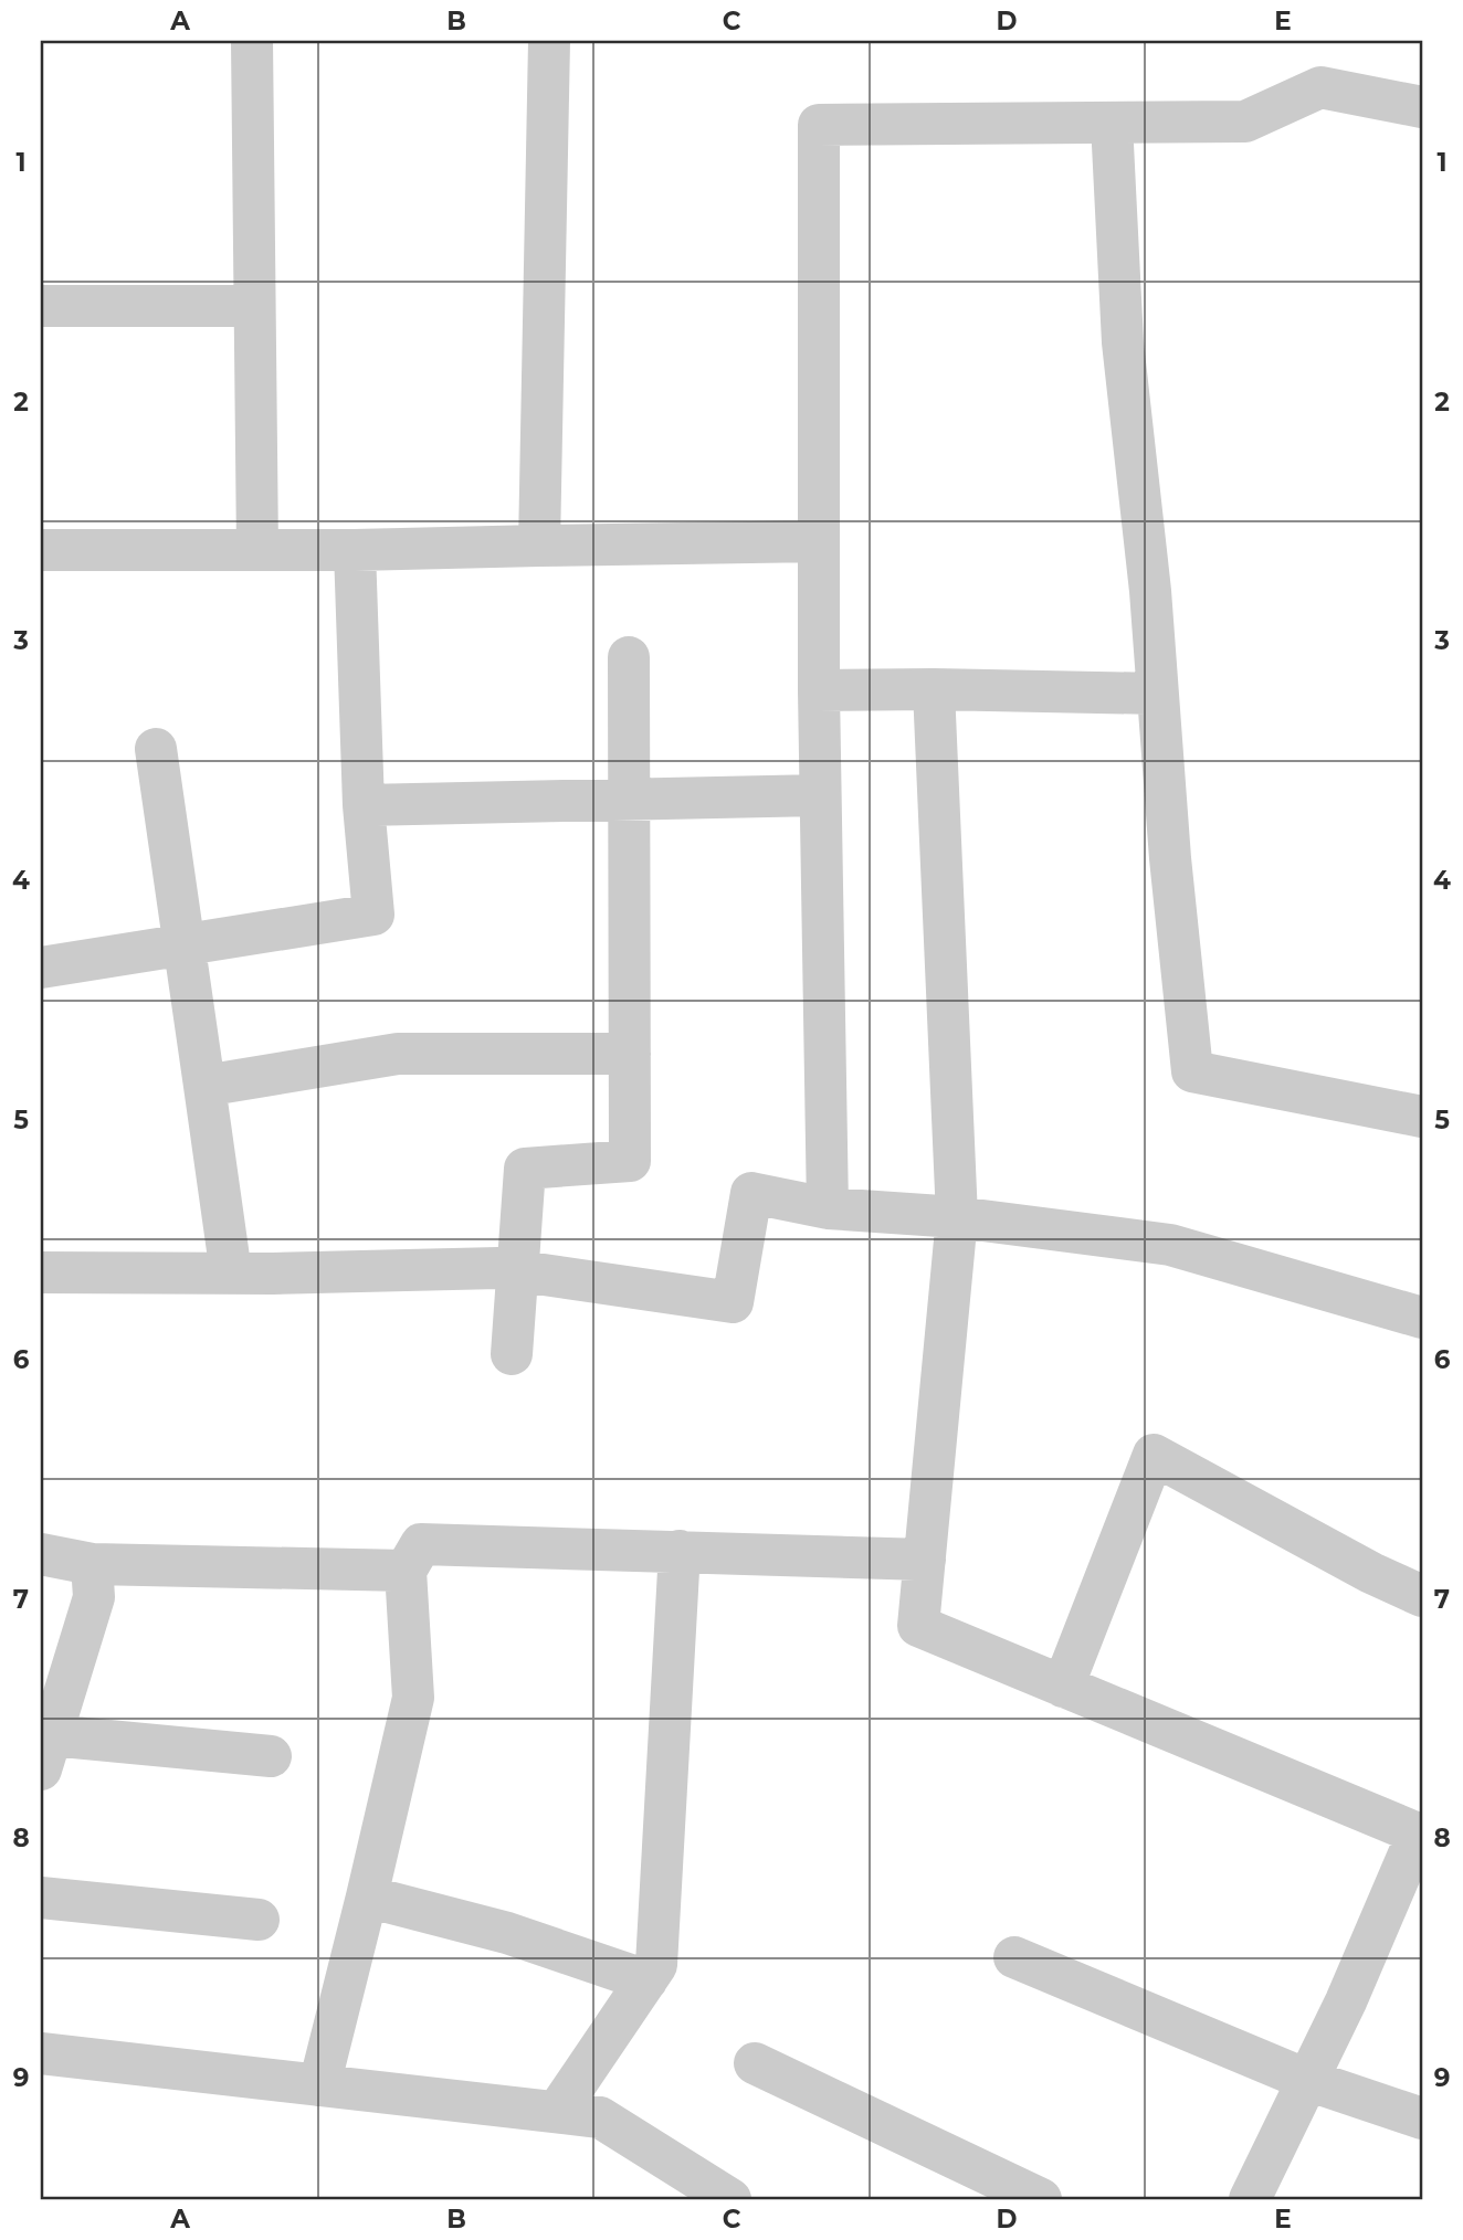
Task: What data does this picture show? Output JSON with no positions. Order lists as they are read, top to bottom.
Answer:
{
  "grid": {
    "columns": [
      "A",
      "B",
      "C",
      "D",
      "E"
    ],
    "rows": [
      "1",
      "2",
      "3",
      "4",
      "5",
      "6",
      "7",
      "8",
      "9"
    ]
  }
}
